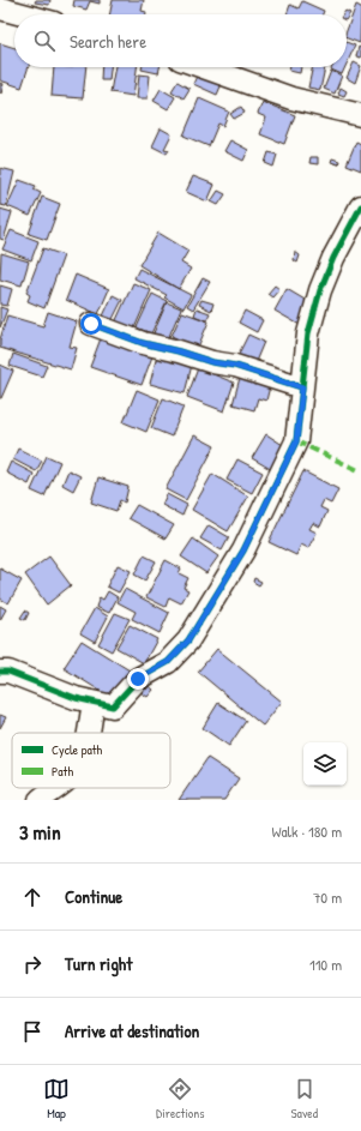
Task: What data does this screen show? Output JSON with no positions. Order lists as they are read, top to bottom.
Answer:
{
  "legend": ["Cycle path", "Path"],
  "page": {
    "search": "Search here",
    "heading": ["3 min", "Walk · 180 m"],
    "list": [
      ["Continue", "70 m"],
      ["Turn right", "110 m"],
      "Arrive at destination"
    ],
    "nav": ["Map", "Directions", "Saved"]
  }
}
